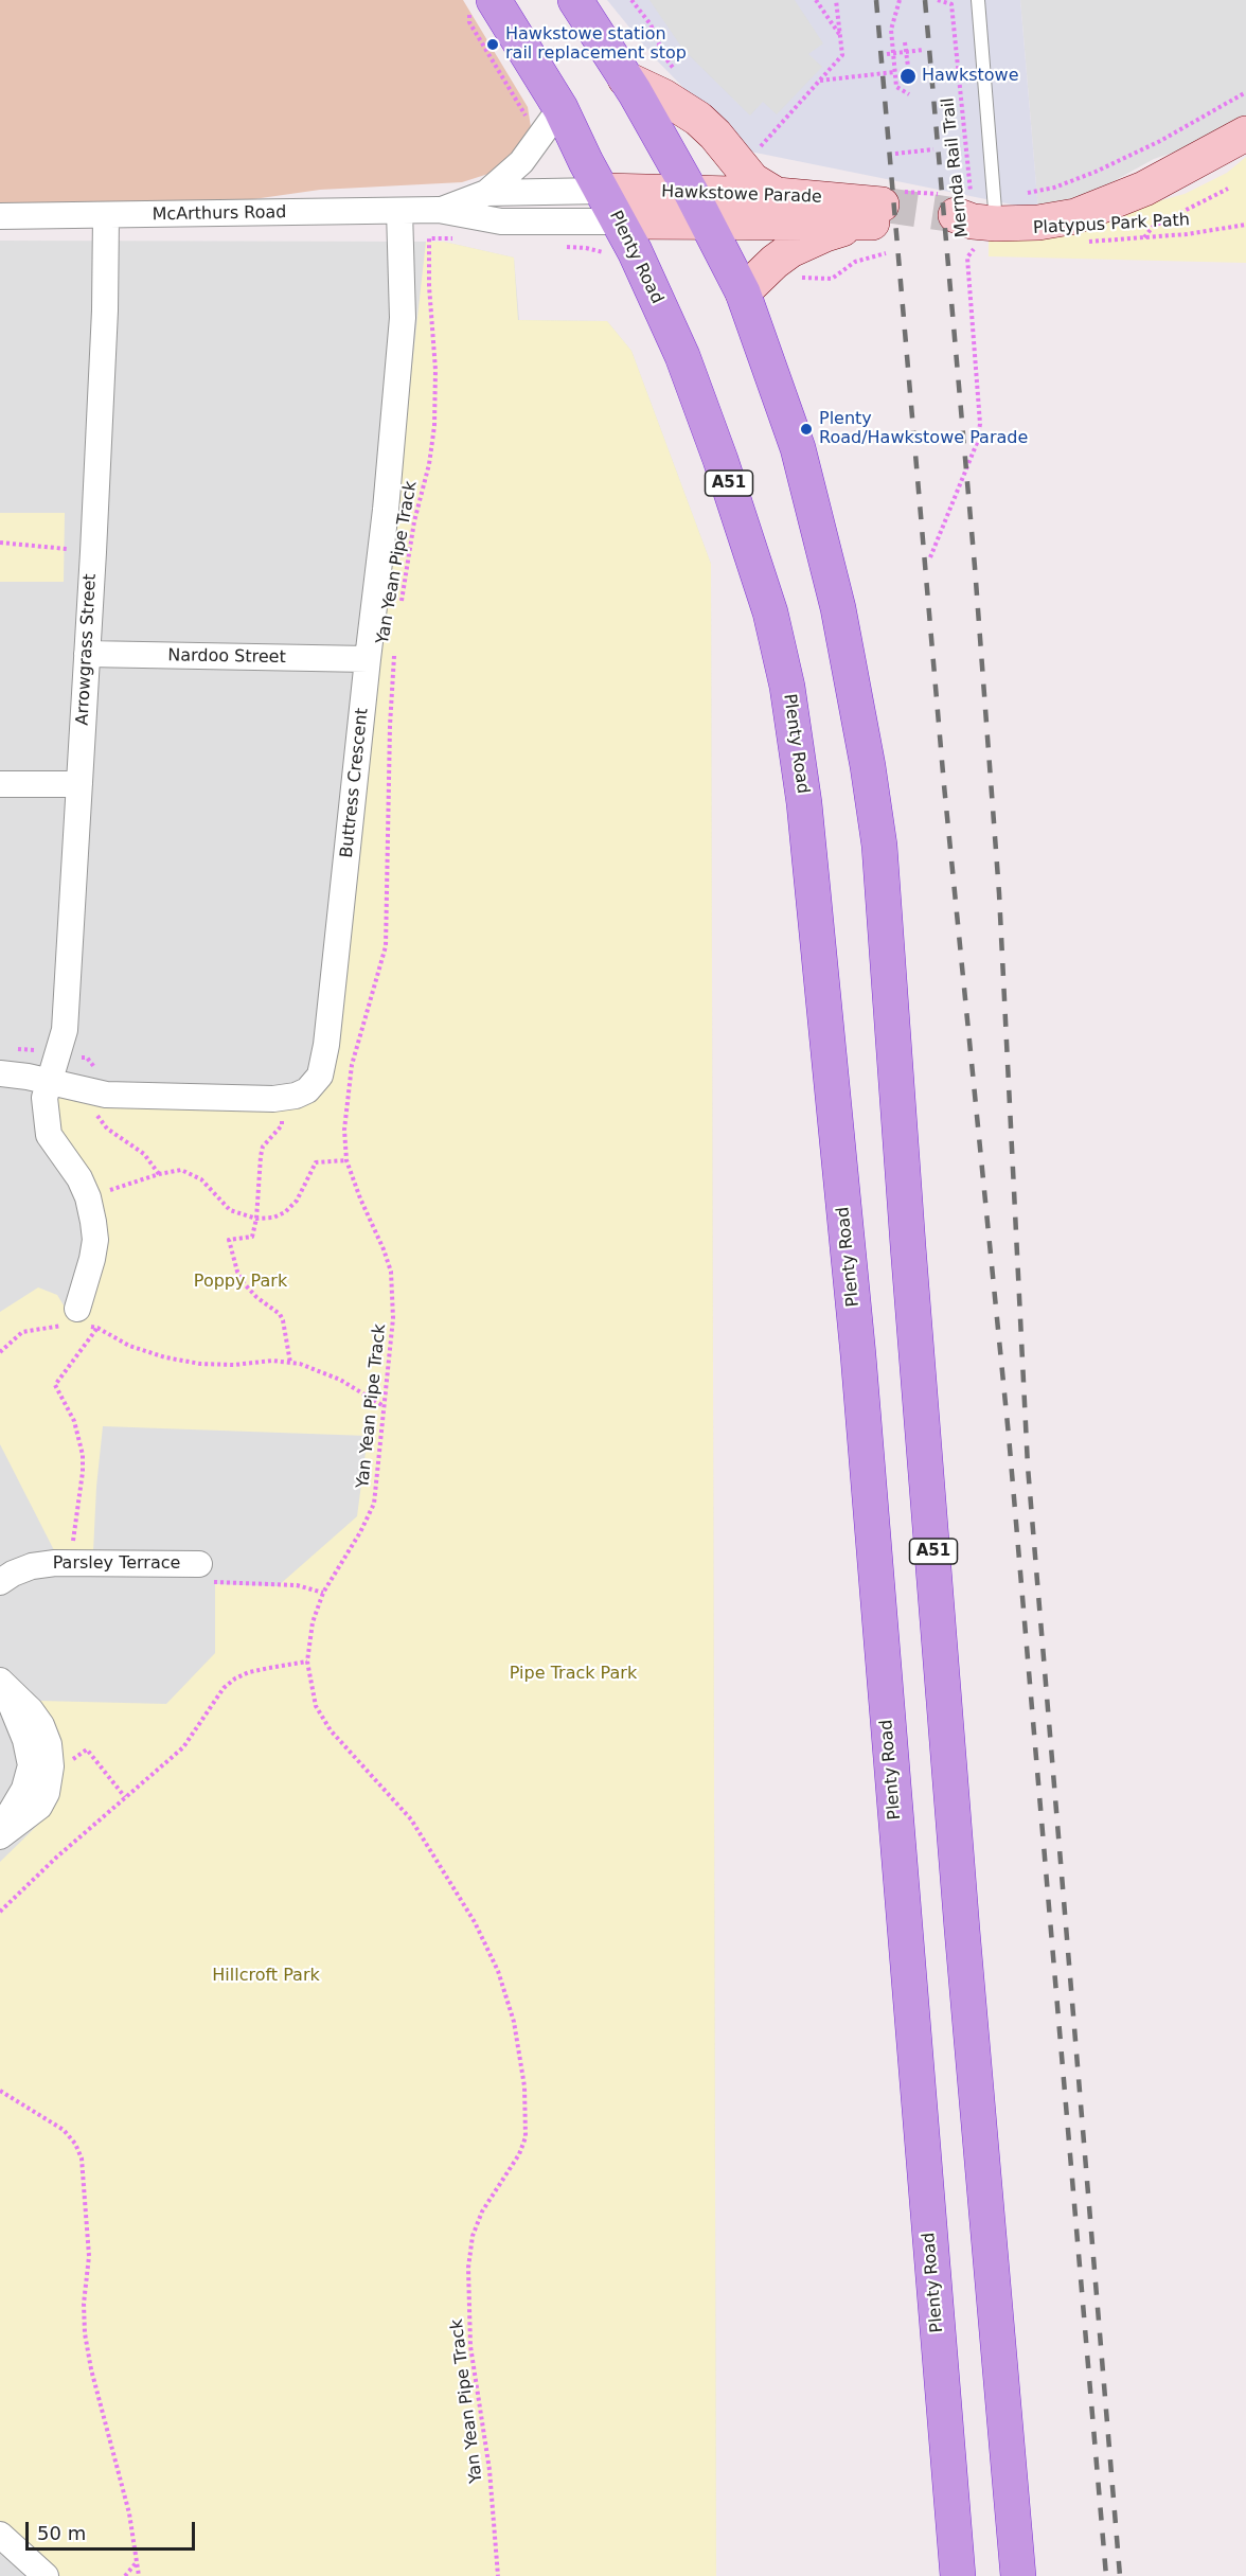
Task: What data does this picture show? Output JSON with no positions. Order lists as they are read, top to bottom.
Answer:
{
  "streets": {
    "highway": ["Plenty Road", "A51"],
    "street": [
      "Hawkstowe Parade",
      "McArthurs Road",
      "Arrowgrass Street",
      "Nardoo Street",
      "Buttress Crescent",
      "Parsley Terrace"
    ],
    "path": ["Mernda Rail Trail", "Platypus Park Path", "Yan Yean Pipe Track"]
  },
  "crossings": [
    ["Hawkstowe Parade", "McArthurs Road"],
    ["Hawkstowe Parade", "Plenty Road"],
    ["Hawkstowe Parade", "A51"],
    ["McArthurs Road", "Plenty Road"],
    ["McArthurs Road", "Arrowgrass Street"],
    ["McArthurs Road", "Buttress Crescent"],
    ["Arrowgrass Street", "Nardoo Street"],
    ["Arrowgrass Street", "Buttress Crescent"],
    ["Nardoo Street", "Buttress Crescent"]
  ],
  "parks": ["Poppy Park", "Pipe Track Park", "Hillcroft Park"],
  "places": ["Hawkstowe station rail replacement stop", "Hawkstowe", "Plenty Road/Hawkstowe Parade"],
  "scale_bar": "50 m"
}
